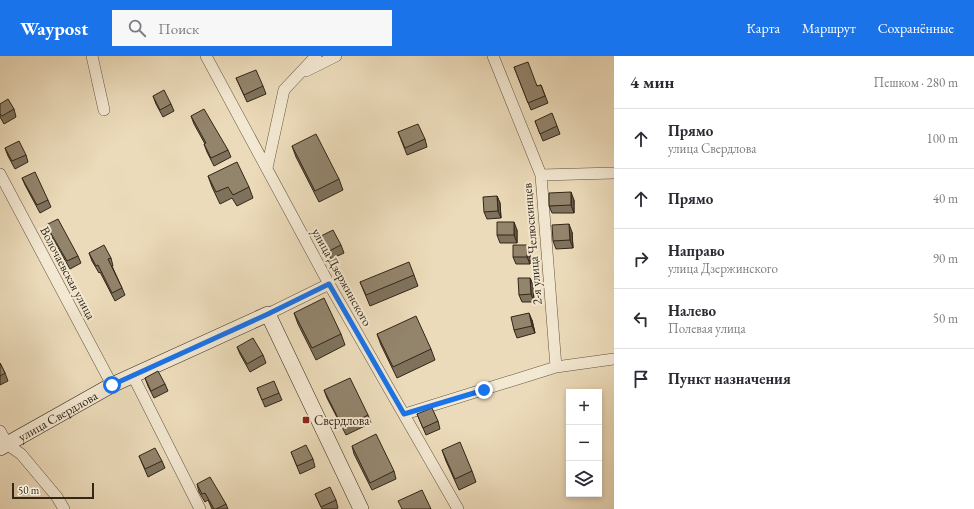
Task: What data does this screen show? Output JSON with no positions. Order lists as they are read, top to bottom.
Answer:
{
  "streets": {
    "street": [
      "2-я улица Челюскинцев",
      "Волочаевская улица",
      "улица Дзержинского",
      "улица Свердлова"
    ]
  },
  "crossings": [
    ["Волочаевская улица", "улица Свердлова"]
  ],
  "places": {
    "transit": ["Свердлова"]
  },
  "scale_bar": "50 m",
  "page": {
    "header": "Waypost",
    "search": "Поиск",
    "nav": ["Карта", "Маршрут", "Сохранённые"],
    "heading": ["4 мин", "Пешком · 280 m"],
    "list": [
      ["Прямо", "улица Свердлова", "100 m"],
      ["Прямо", "40 m"],
      ["Направо", "улица Дзержинского", "90 m"],
      ["Налево", "Полевая улица", "50 m"],
      "Пункт назначения"
    ],
    "map_buttons": ["+", "−"],
    "scale": "50 m"
  }
}
